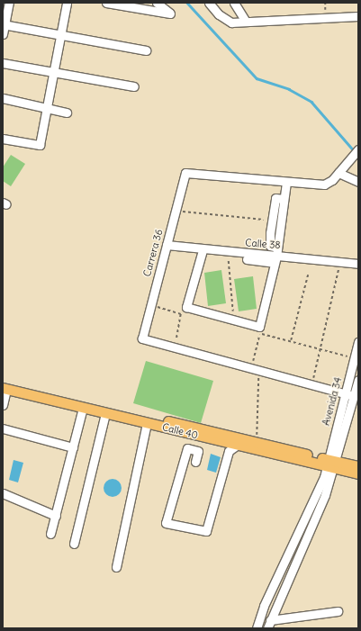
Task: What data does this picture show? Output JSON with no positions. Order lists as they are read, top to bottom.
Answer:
{
  "streets": {
    "main road": ["Calle 40"],
    "street": ["Calle 38", "Carrera 36", "Avenida 34"]
  },
  "crossings": [
    ["Calle 38", "Carrera 36"],
    ["Avenida 34", "Calle 40"]
  ]
}
